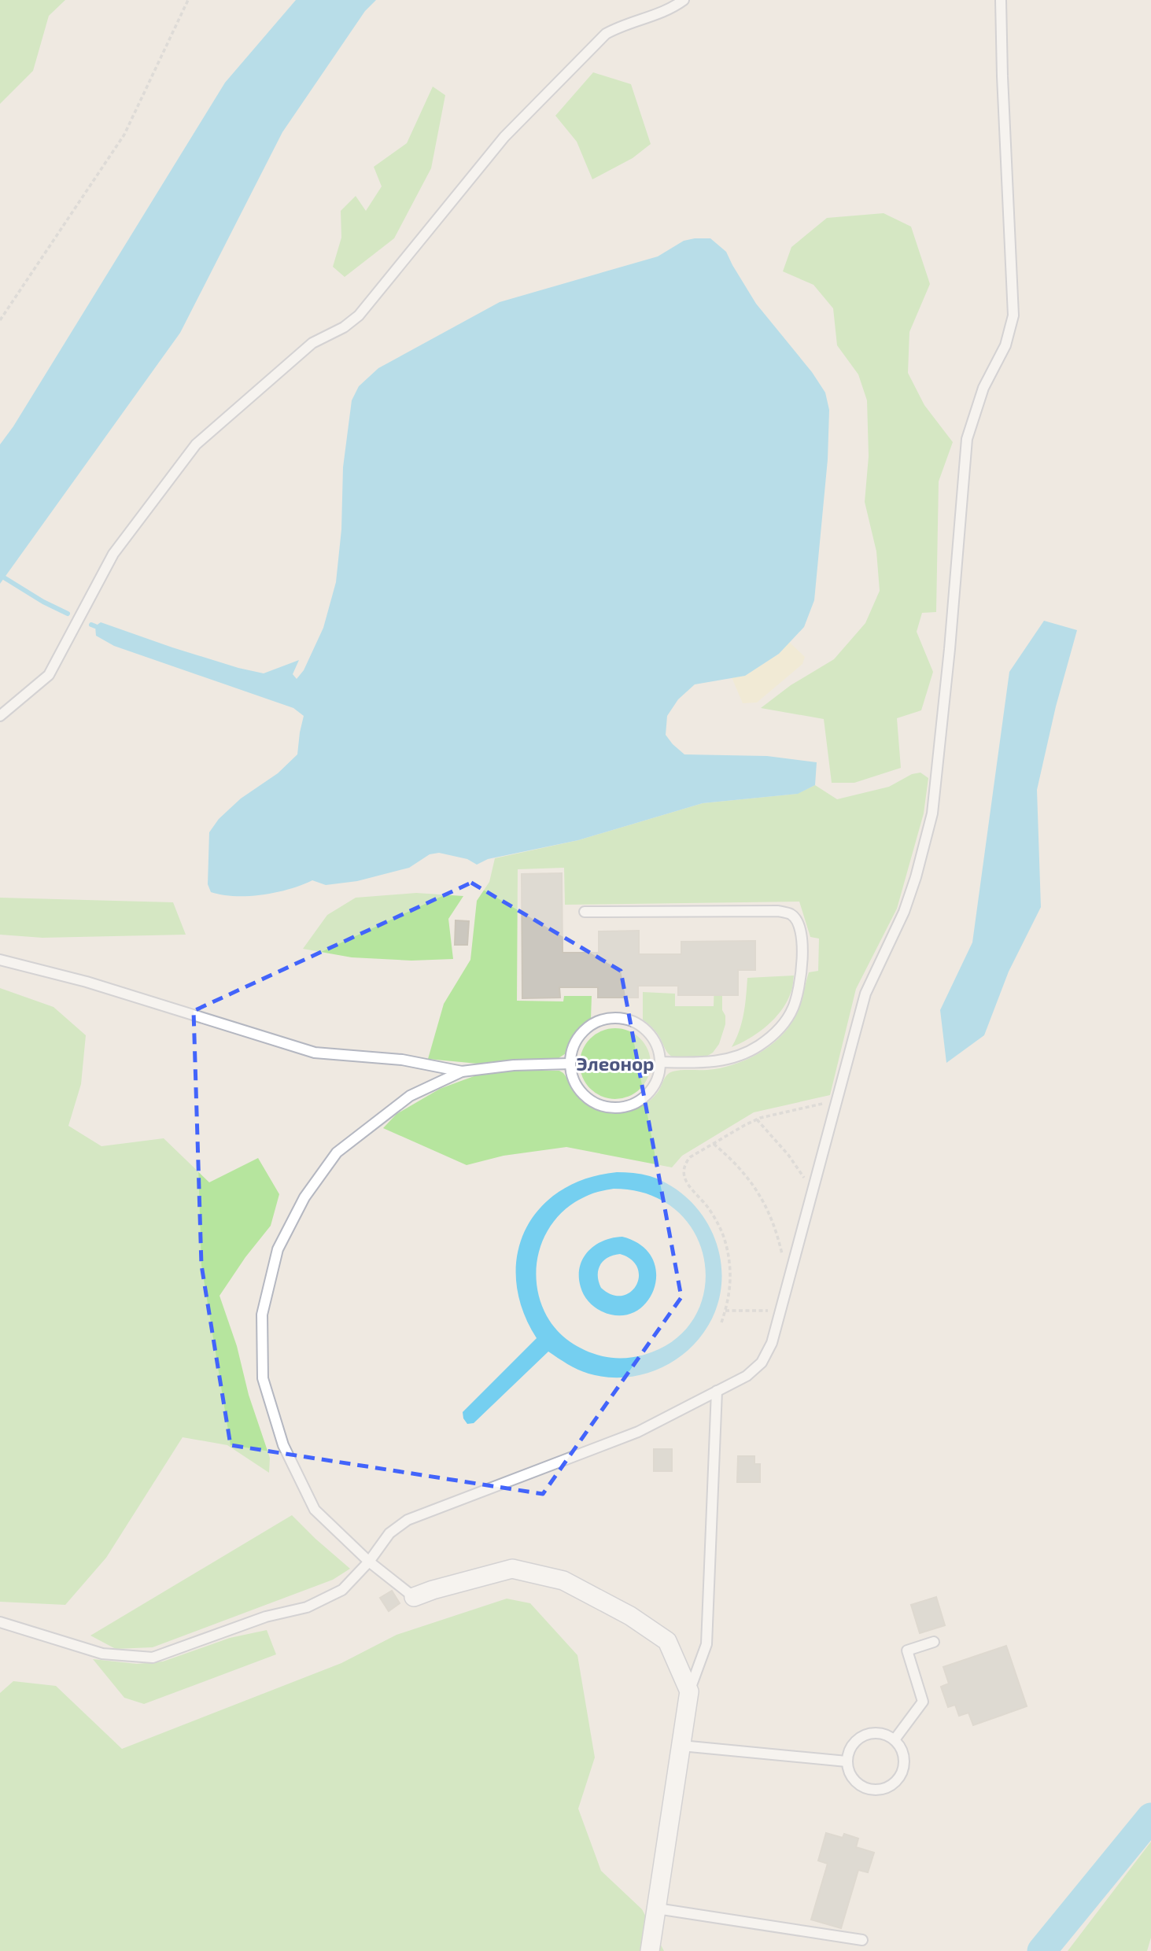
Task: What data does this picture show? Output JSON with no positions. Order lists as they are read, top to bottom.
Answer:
{
  "districts": ["Элеонор"]
}
